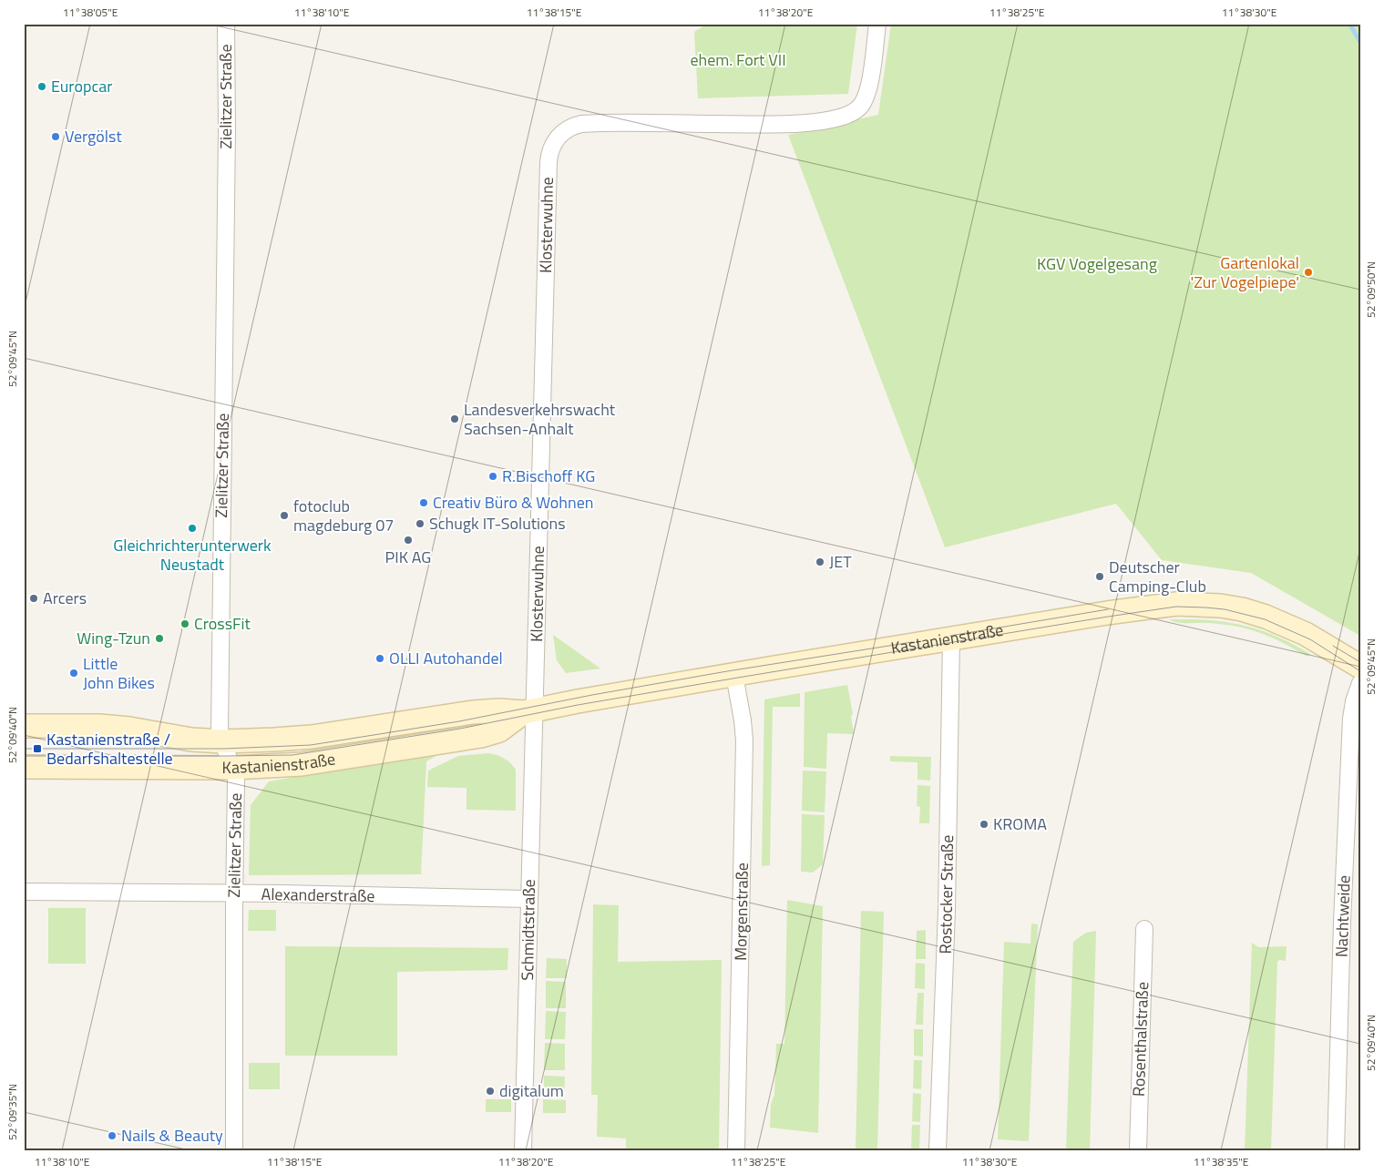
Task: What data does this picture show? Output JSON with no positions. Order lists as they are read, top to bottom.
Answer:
{
  "streets": {
    "main road": ["Kastanienstraße"],
    "street": [
      "Zielitzer Straße",
      "Klosterwuhne",
      "Rostocker Straße",
      "Alexanderstraße",
      "Morgenstraße",
      "Nachtweide",
      "Schmidtstraße",
      "Rosenthalstraße"
    ]
  },
  "crossings": [
    ["Zielitzer Straße", "Kastanienstraße"],
    ["Zielitzer Straße", "Alexanderstraße"],
    ["Klosterwuhne", "Kastanienstraße"],
    ["Klosterwuhne", "Schmidtstraße"],
    ["Kastanienstraße", "Rostocker Straße"],
    ["Kastanienstraße", "Morgenstraße"],
    ["Kastanienstraße", "Schmidtstraße"],
    ["Alexanderstraße", "Schmidtstraße"]
  ],
  "parks": ["ehem. Fort VII", "KGV Vogelgesang"],
  "places": {
    "other": [
      "Europcar",
      "Vergölst",
      "Gartenlokal 'Zur Vogelpiepe'",
      "Landesverkehrswacht Sachsen-Anhalt",
      "R.Bischoff KG",
      "Creativ Büro & Wohnen",
      "fotoclub magdeburg 07",
      "Schugk IT-Solutions",
      "Gleichrichterunterwerk Neustadt",
      "PIK AG",
      "JET",
      "Deutscher Camping-Club",
      "Arcers",
      "CrossFit",
      "Wing-Tzun",
      "OLLI Autohandel",
      "Little John Bikes",
      "KROMA",
      "digitalum",
      "Nails & Beauty"
    ],
    "transit": ["Kastanienstraße / Bedarfshaltestelle"]
  },
  "coordinates": [
    "11°38'05\"E",
    "11°38'10\"E",
    "11°38'15\"E",
    "11°38'20\"E",
    "11°38'25\"E",
    "11°38'30\"E",
    "52°09'50\"N",
    "52°09'45\"N",
    "52°09'40\"N",
    "52°09'35\"N",
    "11°38'35\"E"
  ]
}
